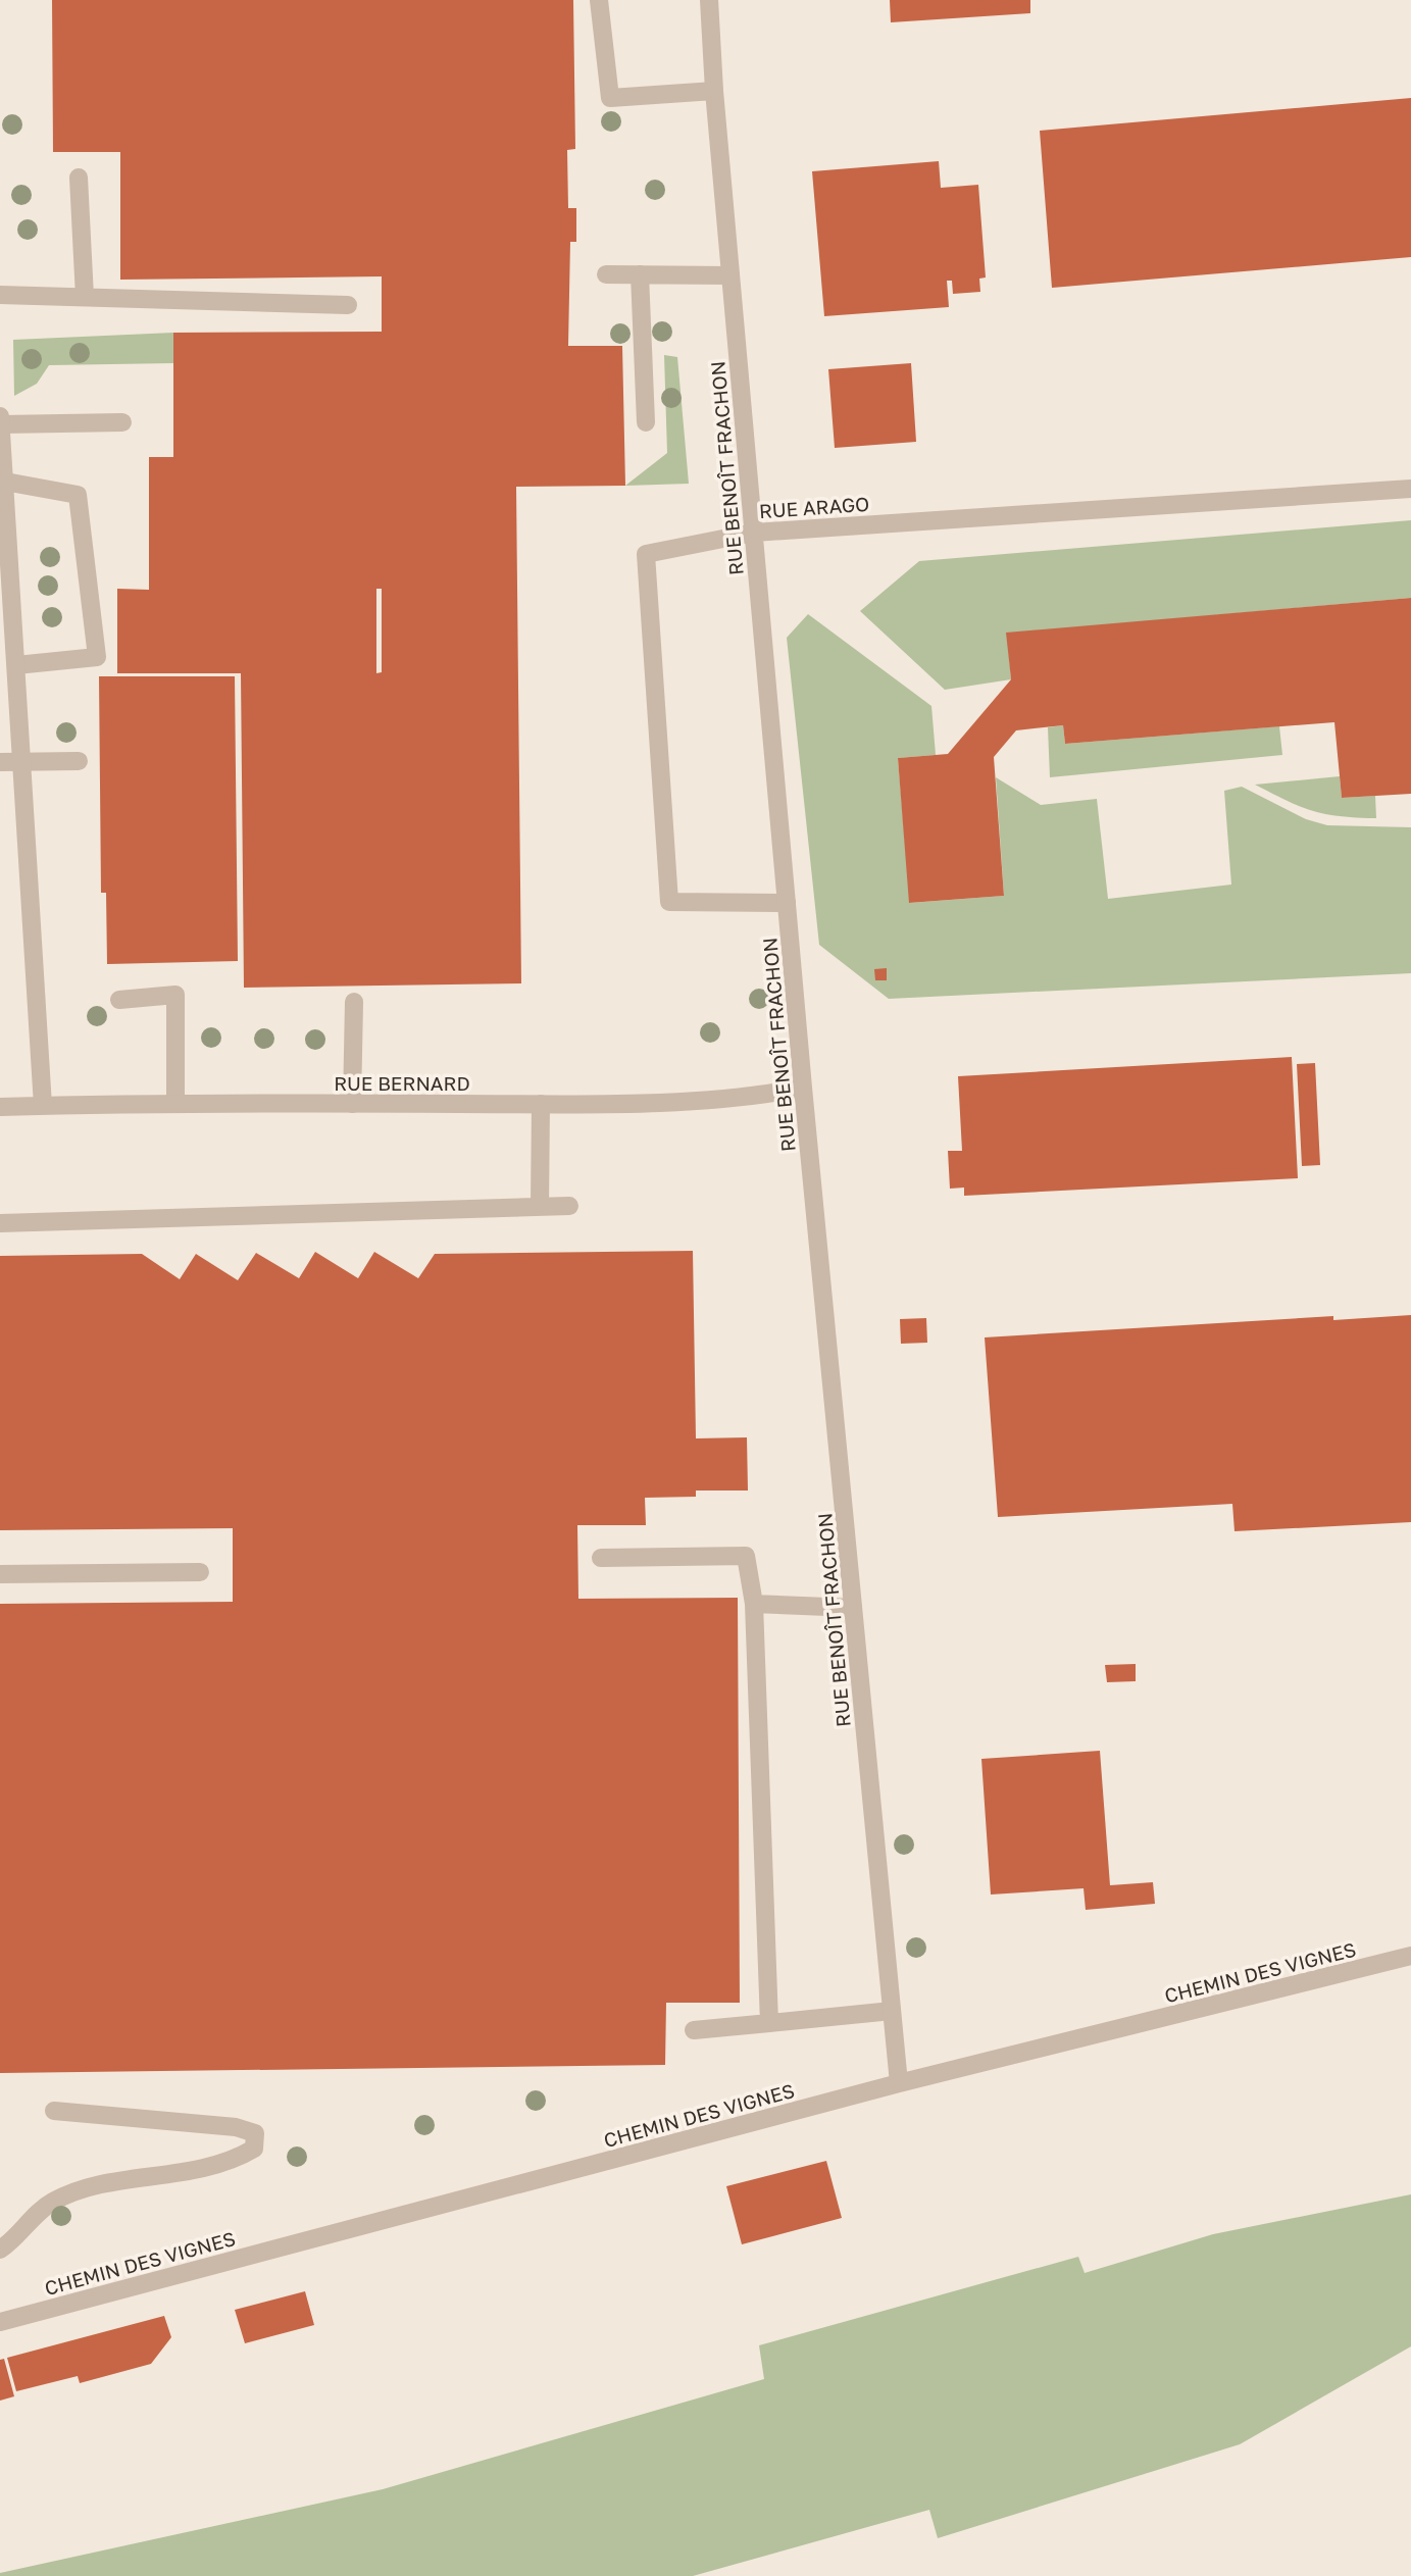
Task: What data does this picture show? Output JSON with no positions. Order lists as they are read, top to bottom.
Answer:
{
  "streets": {
    "street": [
      "RUE BENOÎT FRACHON",
      "RUE ARAGO",
      "RUE BERNARD",
      "CHEMIN DES VIGNES"
    ]
  },
  "crossings": [
    ["RUE BENOÎT FRACHON", "RUE ARAGO"],
    ["RUE BENOÎT FRACHON", "RUE BERNARD"],
    ["RUE BENOÎT FRACHON", "CHEMIN DES VIGNES"]
  ]
}
